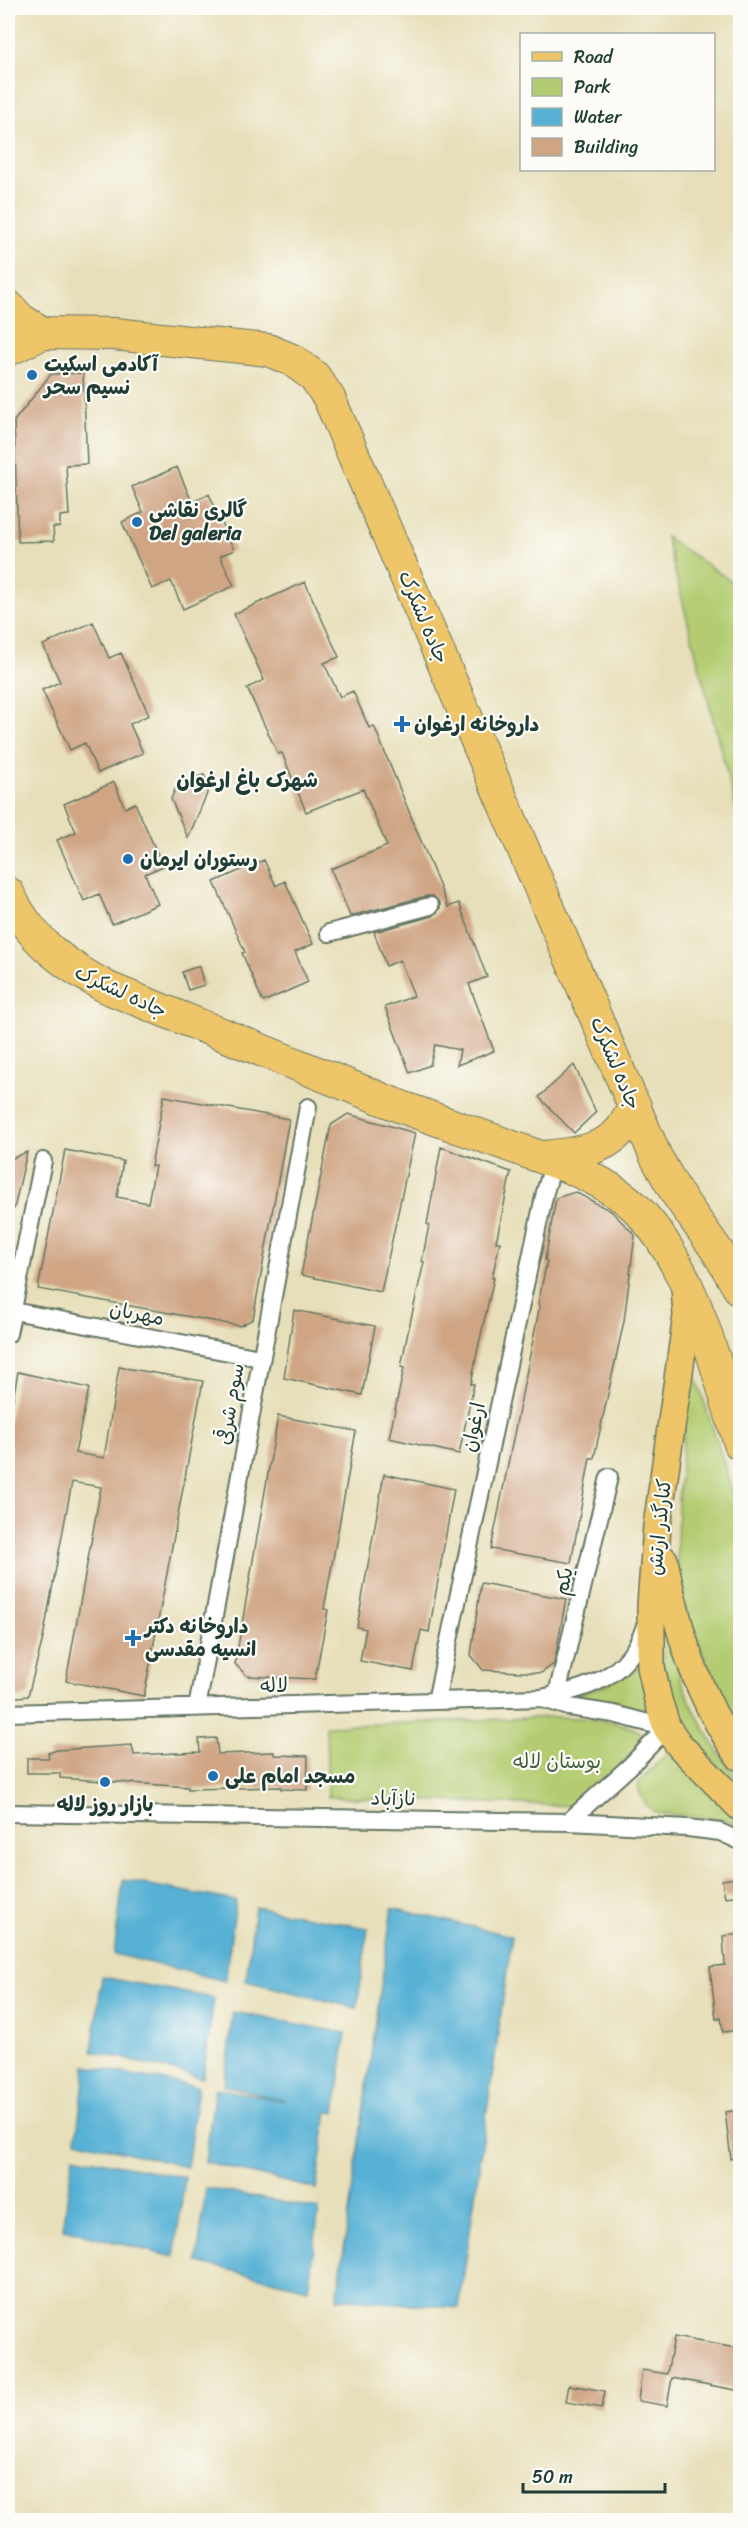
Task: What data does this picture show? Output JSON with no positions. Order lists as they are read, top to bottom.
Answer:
{
  "streets": {
    "highway": ["جاده لشکرک", "کنارگذر ارتش"],
    "street": [
      "مهربان",
      "سوم شرقی",
      "ارغوان",
      "یکم",
      "لاله",
      "نازآباد"
    ]
  },
  "crossings": [
    ["جاده لشکرک", "ارغوان"],
    ["جاده لشکرک", "کنارگذر ارتش"],
    ["مهربان", "سوم شرقی"],
    ["سوم شرقی", "لاله"],
    ["ارغوان", "لاله"],
    ["کنارگذر ارتش", "لاله"],
    ["یکم", "لاله"]
  ],
  "districts": ["شهرک باغ ارغوان"],
  "parks": ["بوستان لاله"],
  "places": {
    "other": [
      "آکادمی اسکیت نسیم سحر",
      "گالرى نقاشى Del galeria",
      "رستوران ايرمان",
      "مسجد امام علی",
      "بازار روز لاله"
    ],
    "health": ["داروخانه ارغوان", "داروخانه دکتر انسیه مقدسی"]
  },
  "legend": [
    "Road",
    "Park",
    "Water",
    "Building"
  ],
  "scale_bar": "50 m"
}
